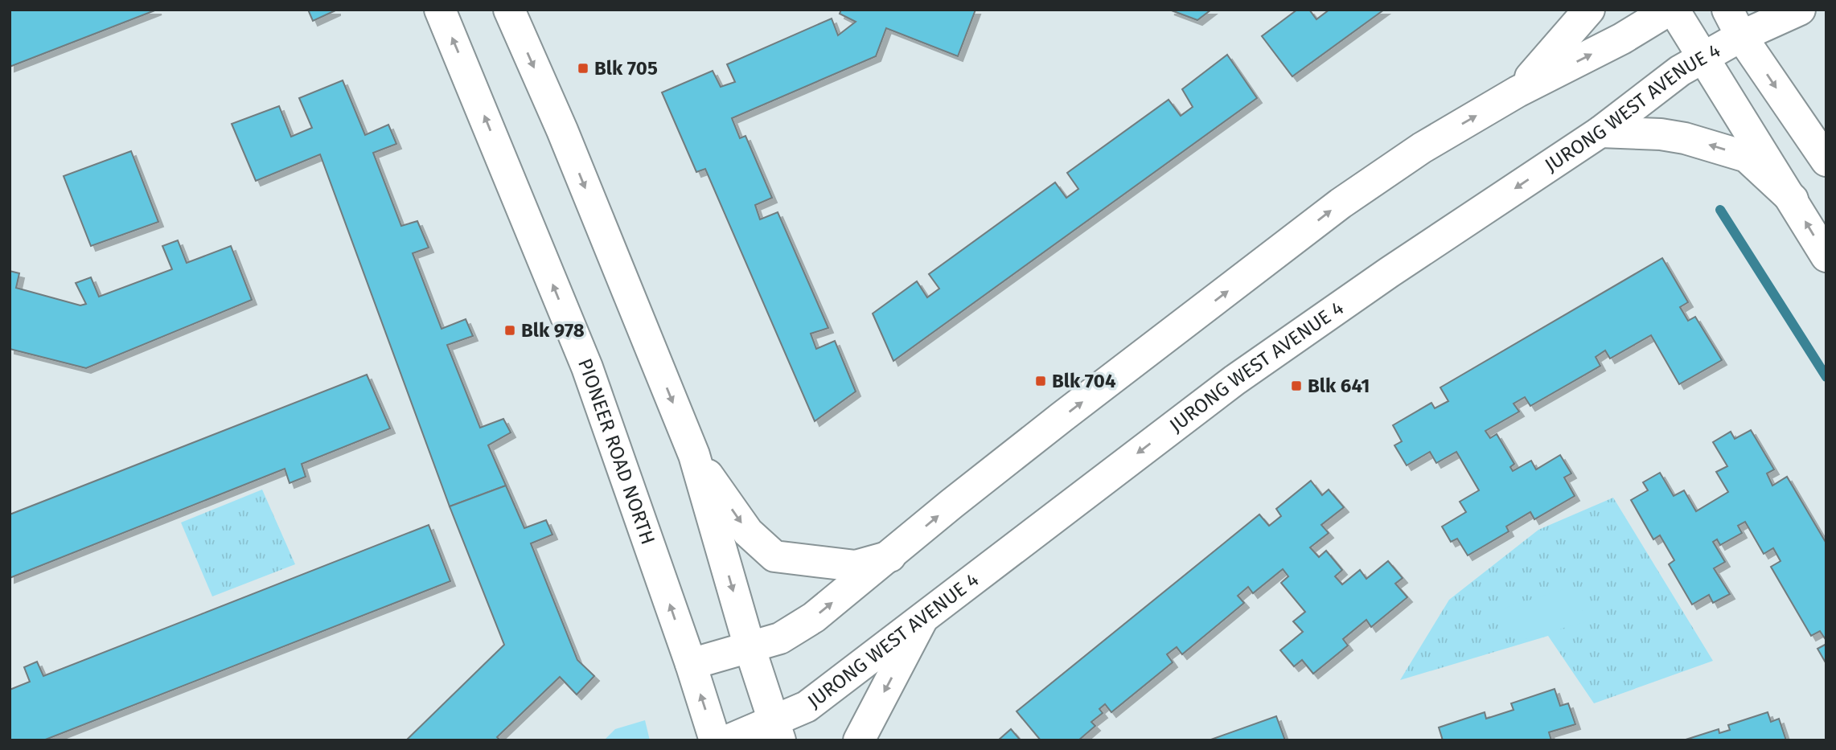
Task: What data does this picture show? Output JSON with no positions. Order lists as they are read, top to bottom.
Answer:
{
  "streets": {
    "main road": ["JURONG WEST AVENUE 4", "PIONEER ROAD NORTH"]
  },
  "places": {
    "transit": [
      "Blk 705",
      "Blk 978",
      "Blk 704",
      "Blk 641"
    ]
  }
}
